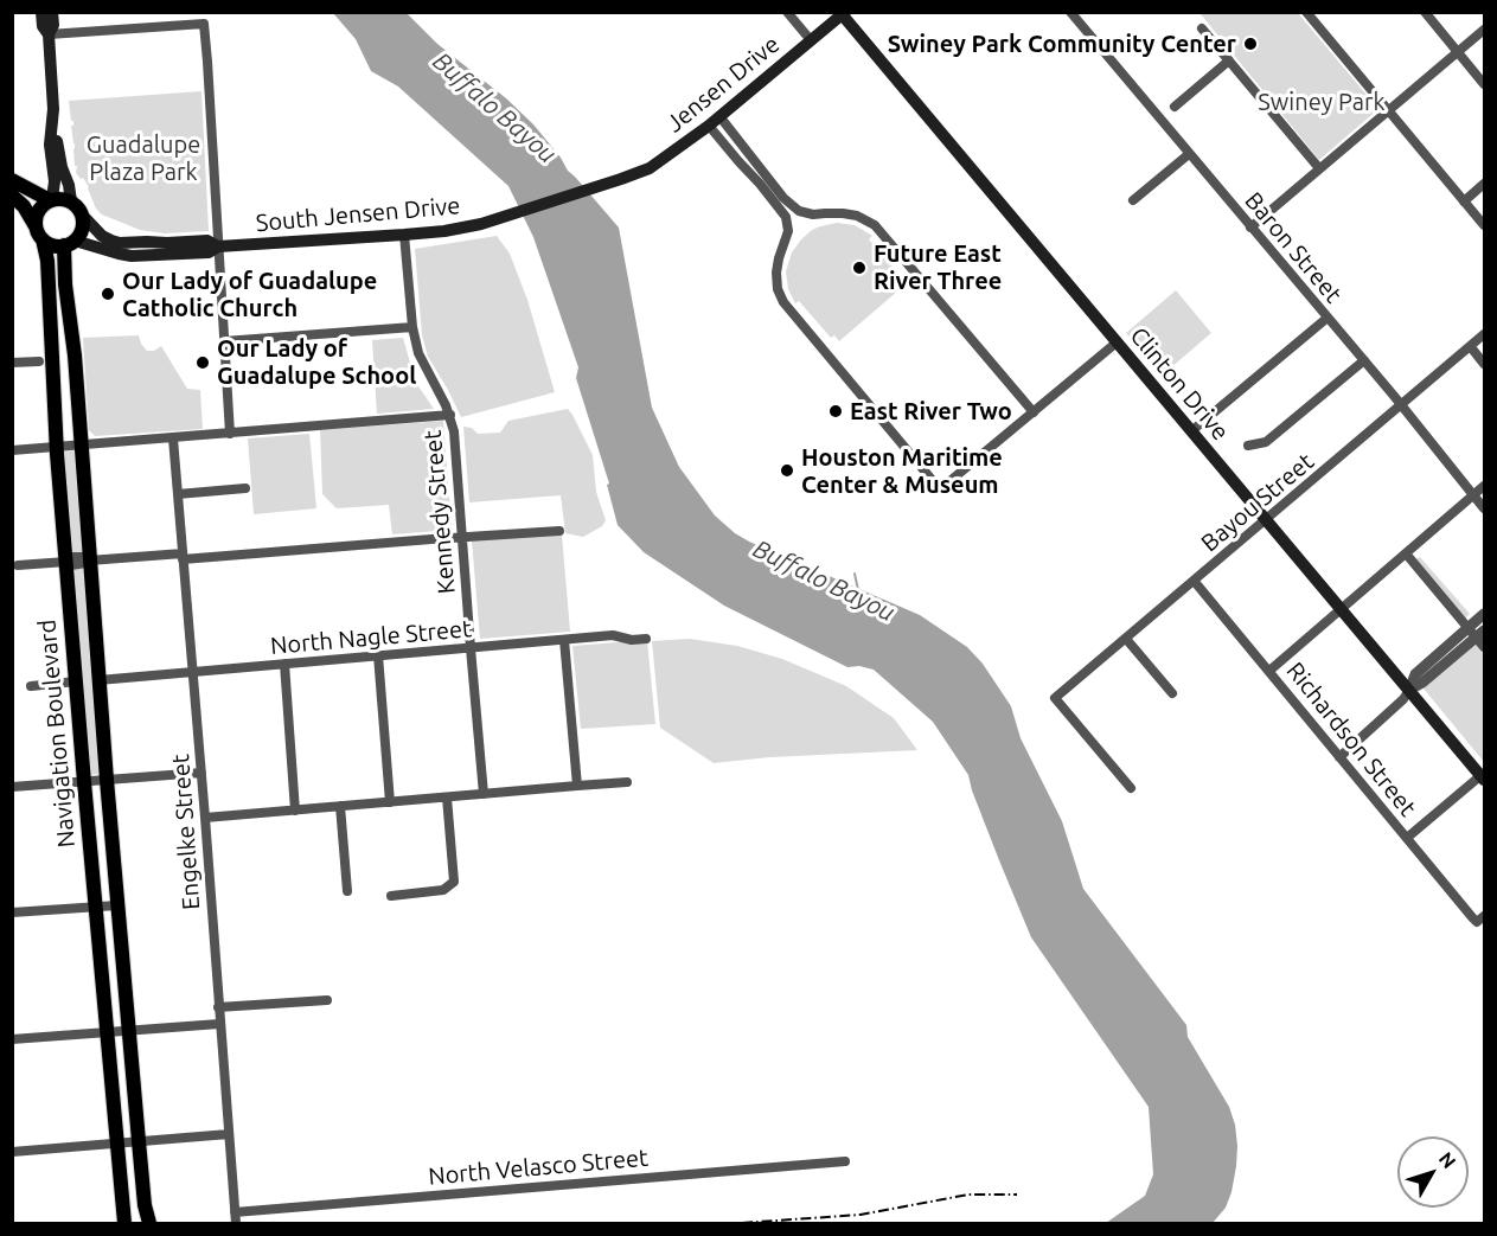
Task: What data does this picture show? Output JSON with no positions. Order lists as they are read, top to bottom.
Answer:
{
  "streets": {
    "main road": [
      "Jensen Drive",
      "South Jensen Drive",
      "Clinton Drive",
      "Navigation Boulevard"
    ],
    "street": [
      "Baron Street",
      "Bayou Street",
      "Kennedy Street",
      "North Nagle Street",
      "Richardson Street",
      "Engelke Street",
      "North Velasco Street"
    ]
  },
  "crossings": [
    ["Jensen Drive", "South Jensen Drive"],
    ["Jensen Drive", "Clinton Drive"],
    ["South Jensen Drive", "Kennedy Street"],
    ["South Jensen Drive", "Navigation Boulevard"],
    ["Baron Street", "Bayou Street"],
    ["Clinton Drive", "Bayou Street"],
    ["Bayou Street", "Richardson Street"],
    ["Kennedy Street", "North Nagle Street"],
    ["North Nagle Street", "Navigation Boulevard"],
    ["North Nagle Street", "Engelke Street"],
    ["Engelke Street", "North Velasco Street"]
  ],
  "water": ["Buffalo Bayou"],
  "parks": ["Swiney Park", "Guadalupe Plaza Park"],
  "places": [
    "Swiney Park Community Center",
    "Future East River Three",
    "Our Lady of Guadalupe Catholic Church",
    "Our Lady of Guadalupe School",
    "East River Two",
    "Houston Maritime Center & Museum"
  ],
  "north": "top right"
}
